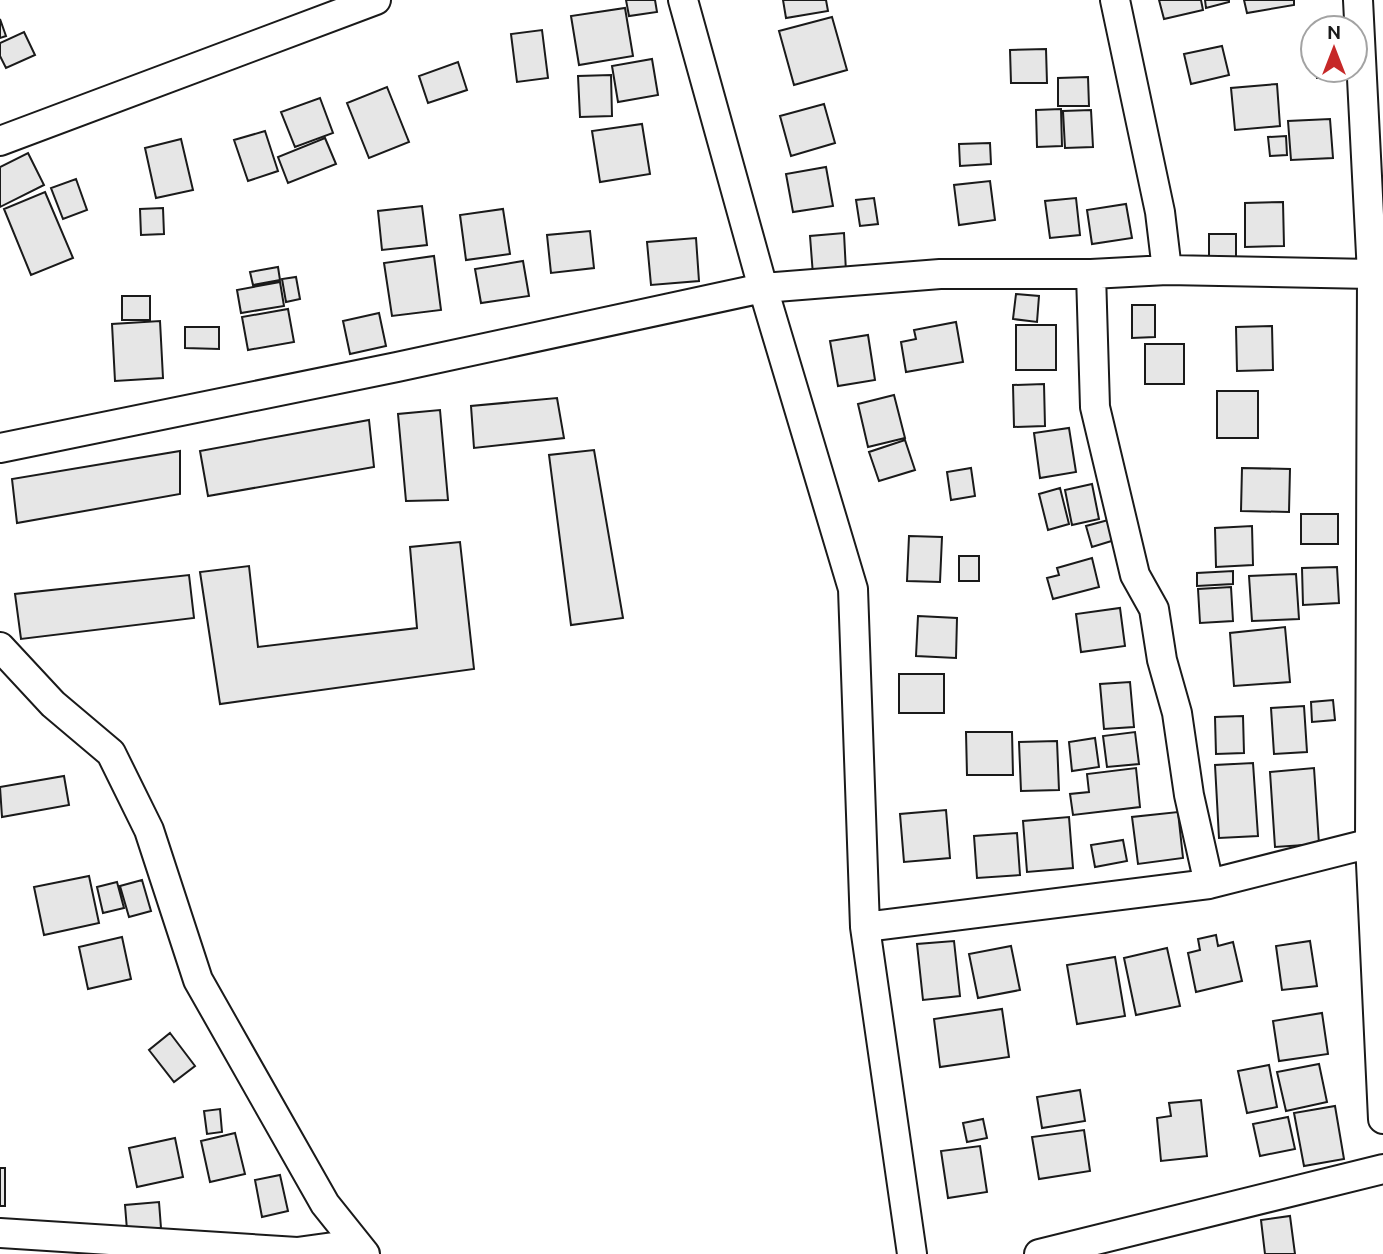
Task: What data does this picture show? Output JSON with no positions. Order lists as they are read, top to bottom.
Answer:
{
  "north": "top"
}
